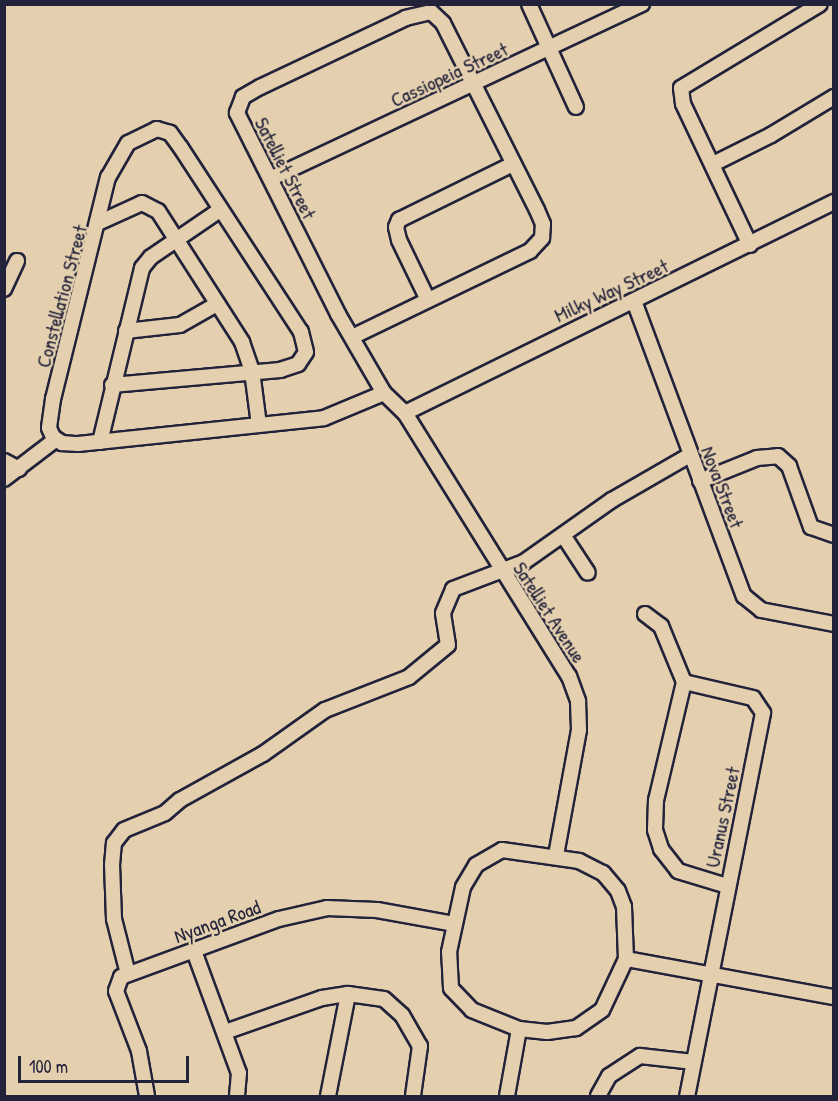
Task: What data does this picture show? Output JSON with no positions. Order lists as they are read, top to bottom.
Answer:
{
  "streets": {
    "street": [
      "Cassiopeia Street",
      "Satelliet Street",
      "Milky Way Street",
      "Constellation Street",
      "Nova Street",
      "Satelliet Avenue",
      "Uranus Street",
      "Nyanga Road"
    ]
  },
  "crossings": [
    ["Cassiopeia Street", "Satelliet Street"],
    ["Satelliet Street", "Milky Way Street"],
    ["Satelliet Street", "Satelliet Avenue"],
    ["Milky Way Street", "Nova Street"],
    ["Milky Way Street", "Satelliet Avenue"],
    ["Satelliet Avenue", "Nyanga Road"]
  ],
  "scale_bar": "100 m"
}
